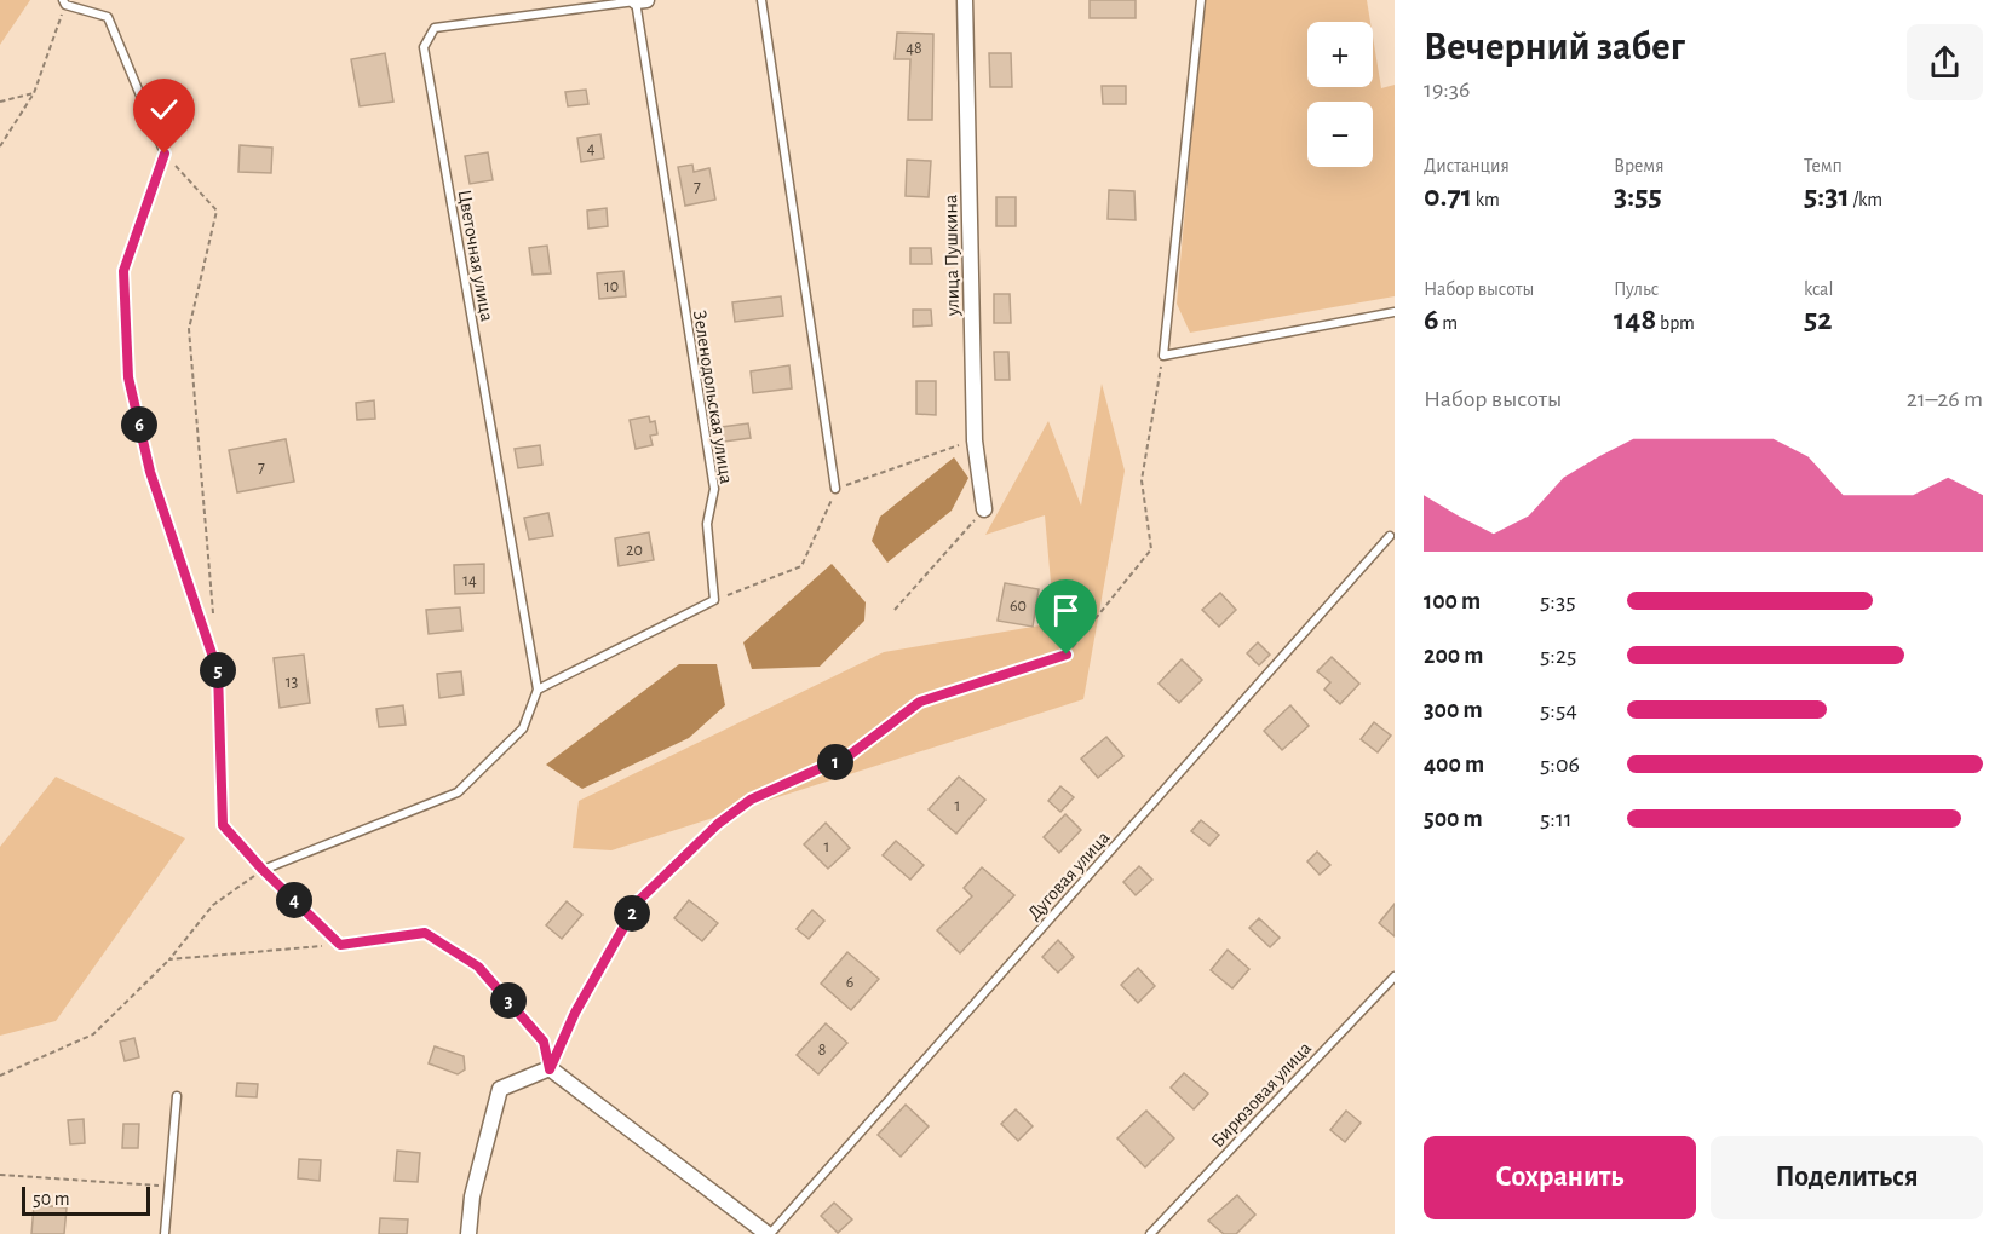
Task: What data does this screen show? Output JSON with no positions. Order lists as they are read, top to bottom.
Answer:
{
  "streets": {
    "street": ["улица Пушкина"],
    "lane": [
      "Цветочная улица",
      "Зеленодольская улица",
      "Дуговая улица",
      "Бирюзовая улица"
    ]
  },
  "crossings": [
    ["Цветочная улица", "Зеленодольская улица"]
  ],
  "house_numbers": [
    "48",
    "4",
    "7",
    "10",
    "7",
    "20",
    "14",
    "60",
    "13",
    "1",
    "1",
    "6",
    "8"
  ],
  "scale_bar": "50 m",
  "page": {
    "heading": ["Вечерний забег", "19:36"],
    "map_buttons": ["+", "−"],
    "stats": [
      ["Дистанция", "0.71 km"],
      ["Время", "3:55"],
      ["Темп", "5:31 /km"],
      ["Набор высоты", "6 m"],
      ["Пульс", "148 bpm"],
      ["kcal", "52"]
    ],
    "chart": ["Набор высоты", "21–26 m"],
    "pins": [
      "6",
      "5",
      "1",
      "4",
      "2",
      "3"
    ],
    "list": [
      {
        "name": "100 m",
        "note": "5:35"
      },
      {
        "name": "200 m",
        "note": "5:25"
      },
      {
        "name": "300 m",
        "note": "5:54"
      },
      {
        "name": "400 m",
        "note": "5:06"
      },
      {
        "name": "500 m",
        "note": "5:11"
      }
    ],
    "buttons": ["Сохранить", "Поделиться"],
    "scale": "50 m"
  }
}
